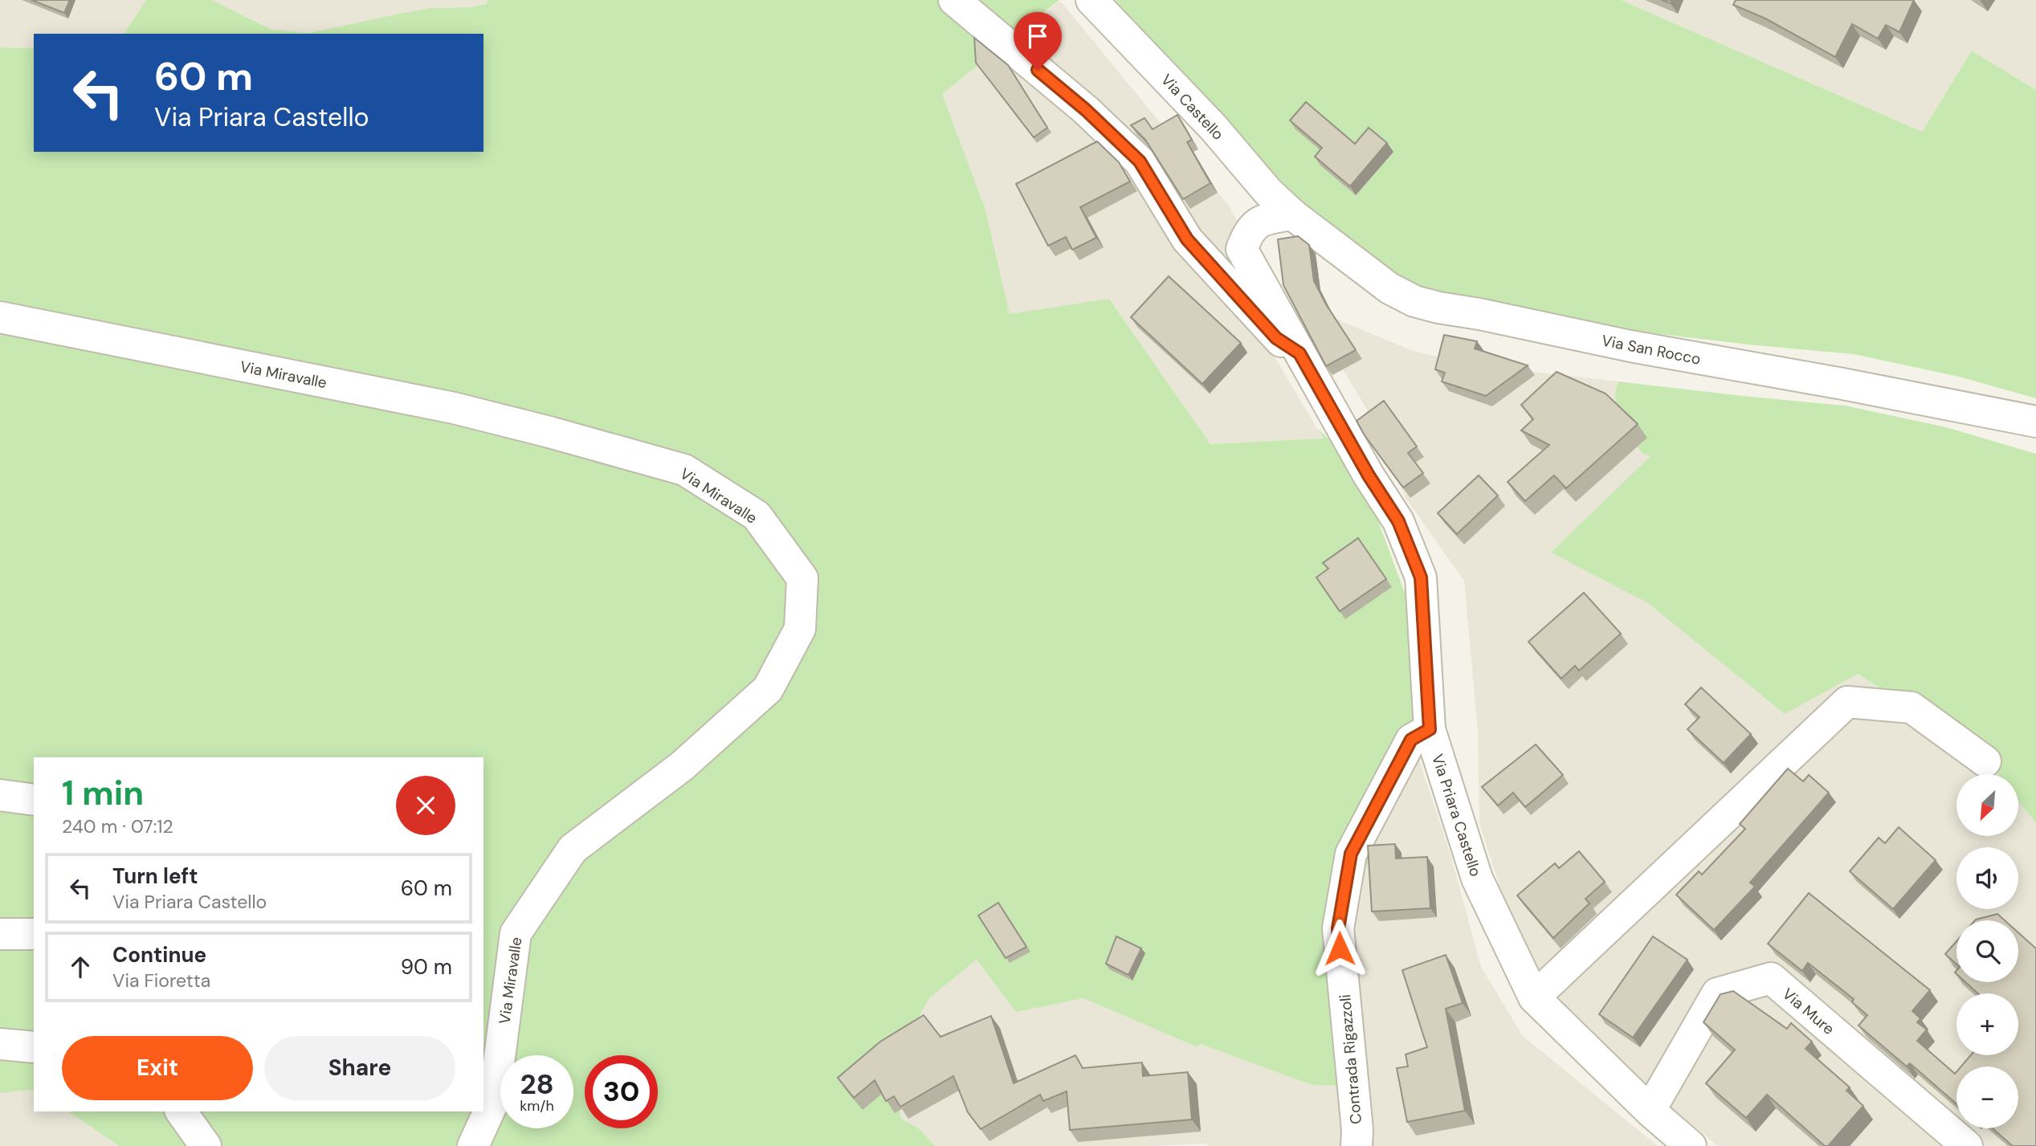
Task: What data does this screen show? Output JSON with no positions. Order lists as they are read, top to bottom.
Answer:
{
  "streets": {
    "street": [
      "Via Castello",
      "Via San Rocco",
      "Via Miravalle",
      "Via Priara Castello",
      "Via Mure",
      "Contrada Rigazzoli"
    ]
  },
  "crossings": [
    ["Via Castello", "Via San Rocco"],
    ["Via Castello", "Via Priara Castello"],
    ["Via San Rocco", "Via Priara Castello"],
    ["Via Priara Castello", "Via Mure"],
    ["Via Priara Castello", "Contrada Rigazzoli"]
  ],
  "north": "bottom left",
  "page": {
    "turn": ["60 m", "Via Priara Castello"],
    "heading": ["1 min", "240 m · 07:12"],
    "map_buttons": ["+", "−"],
    "list": [
      {
        "name": "Turn left",
        "note": "Via Priara Castello",
        "value": "60 m"
      },
      {
        "name": "Continue",
        "note": "Via Fioretta",
        "value": "90 m"
      }
    ],
    "buttons": ["Exit", "Share"],
    "speed": "28 km/h",
    "limit": "30"
  }
}
